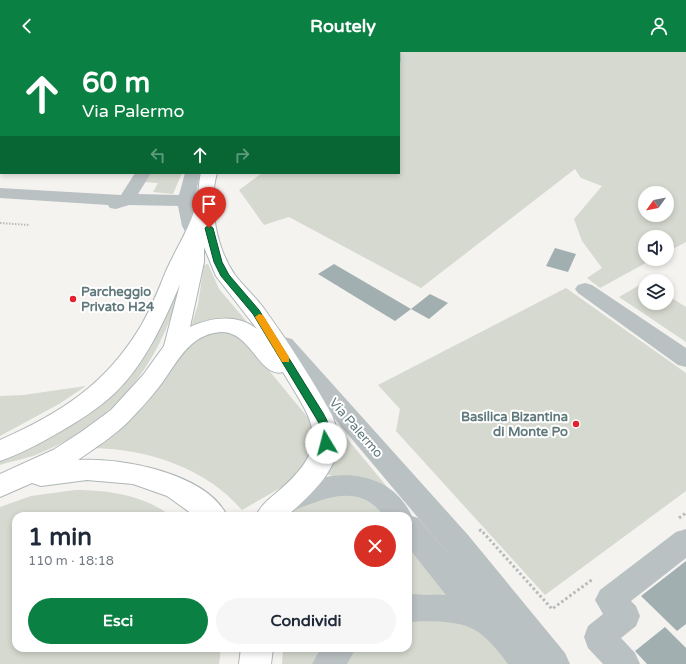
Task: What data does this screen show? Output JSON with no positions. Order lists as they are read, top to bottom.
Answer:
{
  "streets": {
    "main road": ["Via Palermo"]
  },
  "places": ["Parcheggio Privato H24", "Basilica Bizantina di Monte Po"],
  "north": "bottom left",
  "page": {
    "header": "Routely",
    "turn": ["60 m", "Via Palermo"],
    "heading": ["1 min", "110 m · 18:18"],
    "buttons": ["Esci", "Condividi"]
  }
}
